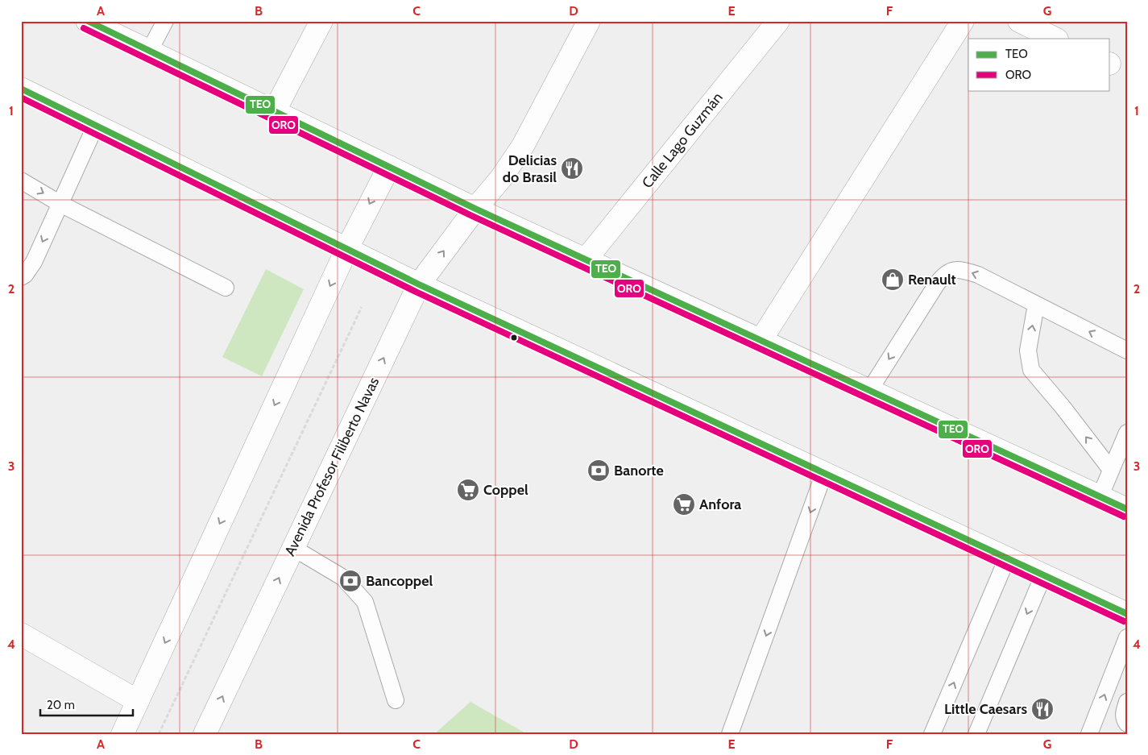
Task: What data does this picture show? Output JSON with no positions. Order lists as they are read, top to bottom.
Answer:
{
  "streets": {
    "main road": ["Calle Lago Guzmán", "Avenida Profesor Filiberto Navas"]
  },
  "places": {
    "restaurant": ["Delicias do Brasil", "Little Caesars"],
    "shop": ["Renault"],
    "bank": ["Banorte", "Bancoppel"],
    "supermarket": ["Coppel", "Anfora"]
  },
  "lines": ["transit line TEO", "transit line ORO"],
  "legend": ["TEO", "ORO"],
  "scale_bar": "20 m",
  "grid": {
    "columns": [
      "A",
      "B",
      "C",
      "D",
      "E",
      "F",
      "G"
    ],
    "rows": [
      "1",
      "2",
      "3",
      "4"
    ]
  }
}
